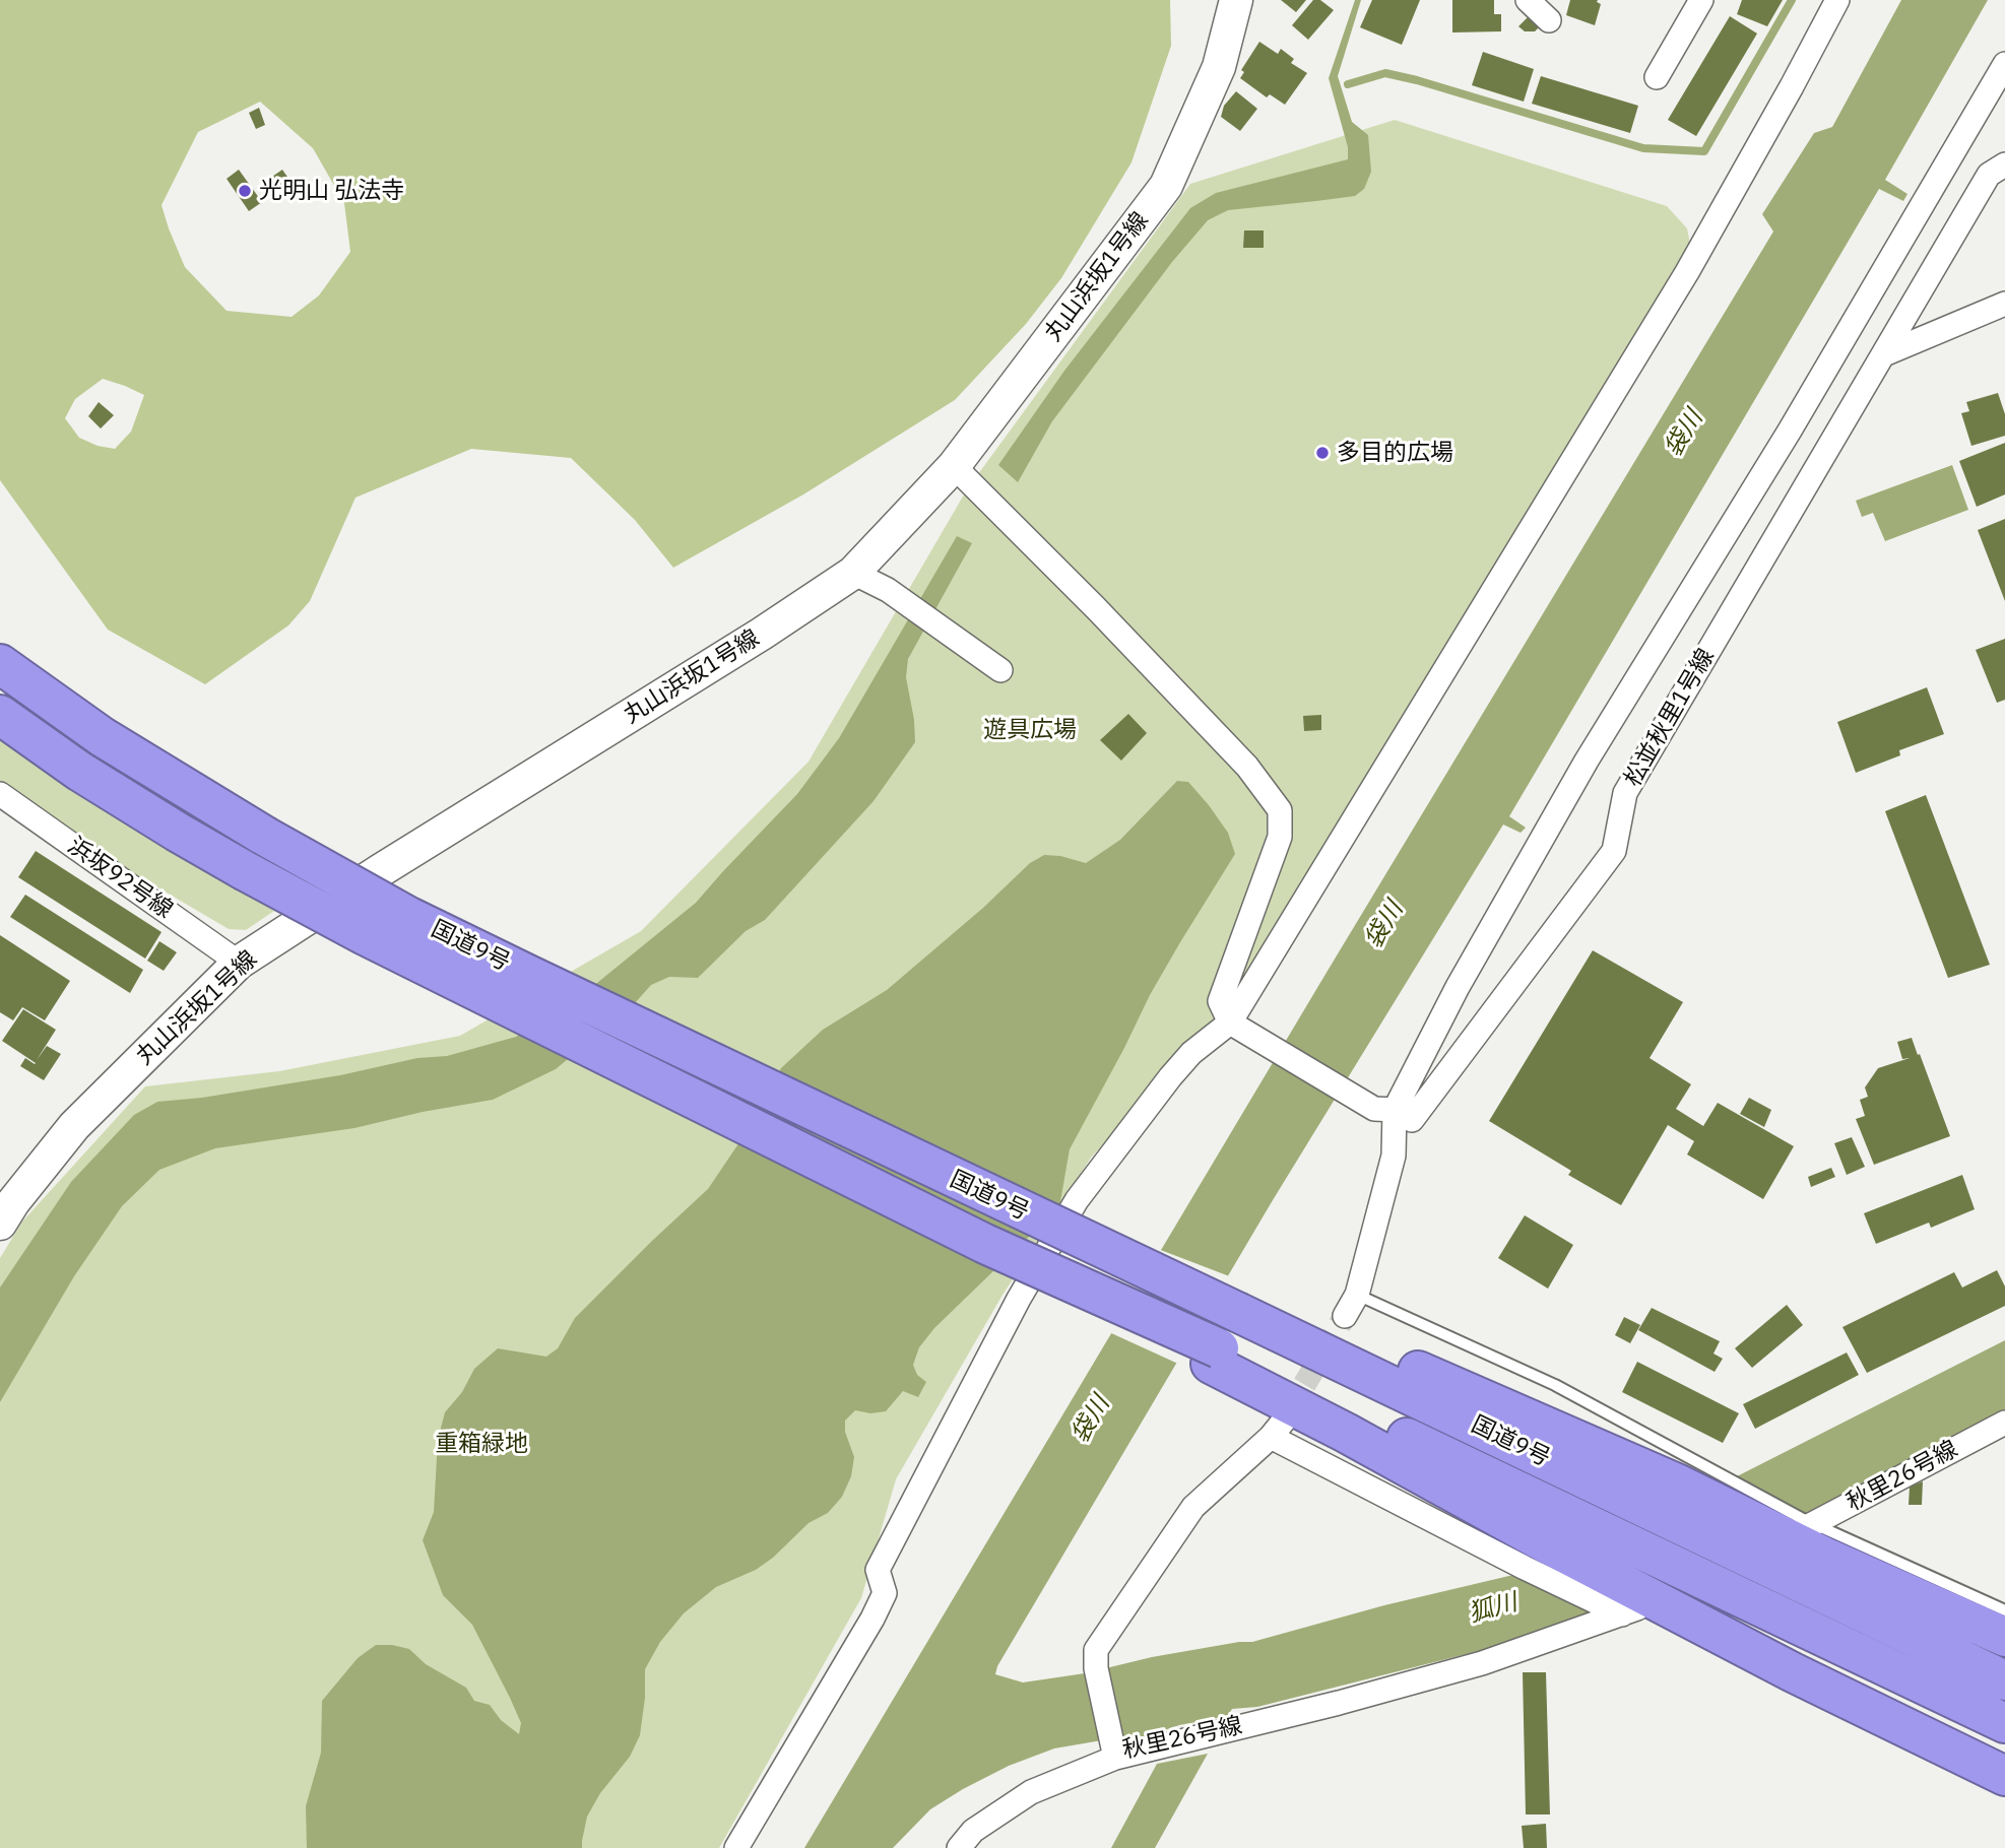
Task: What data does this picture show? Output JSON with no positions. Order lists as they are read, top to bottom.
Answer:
{
  "streets": {
    "highway": ["国道9号"],
    "street": [
      "丸山浜坂1号線",
      "松並秋里1号線",
      "浜坂92号線",
      "秋里26号線"
    ]
  },
  "crossings": [
    ["丸山浜坂1号線", "浜坂92号線"]
  ],
  "water": ["袋川", "狐川"],
  "parks": ["遊具広場", "重箱緑地"],
  "places": ["光明山 弘法寺", "多目的広場"]
}
